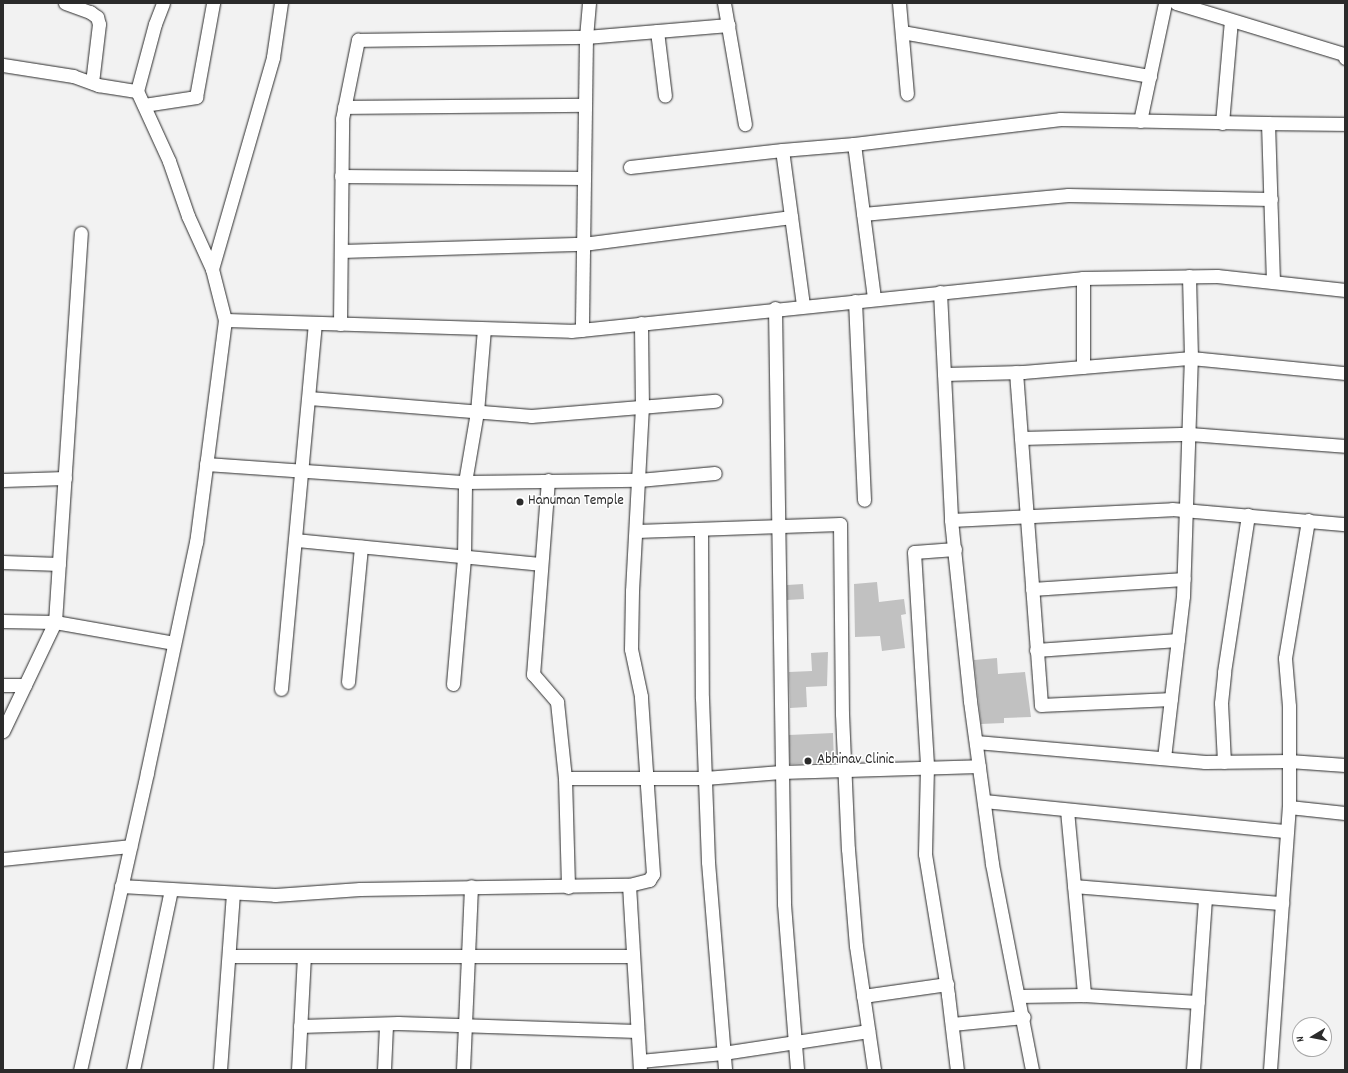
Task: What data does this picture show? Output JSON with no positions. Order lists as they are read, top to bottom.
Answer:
{
  "places": ["Hanuman Temple", "Abhinav Clinic"],
  "north": "left"
}
